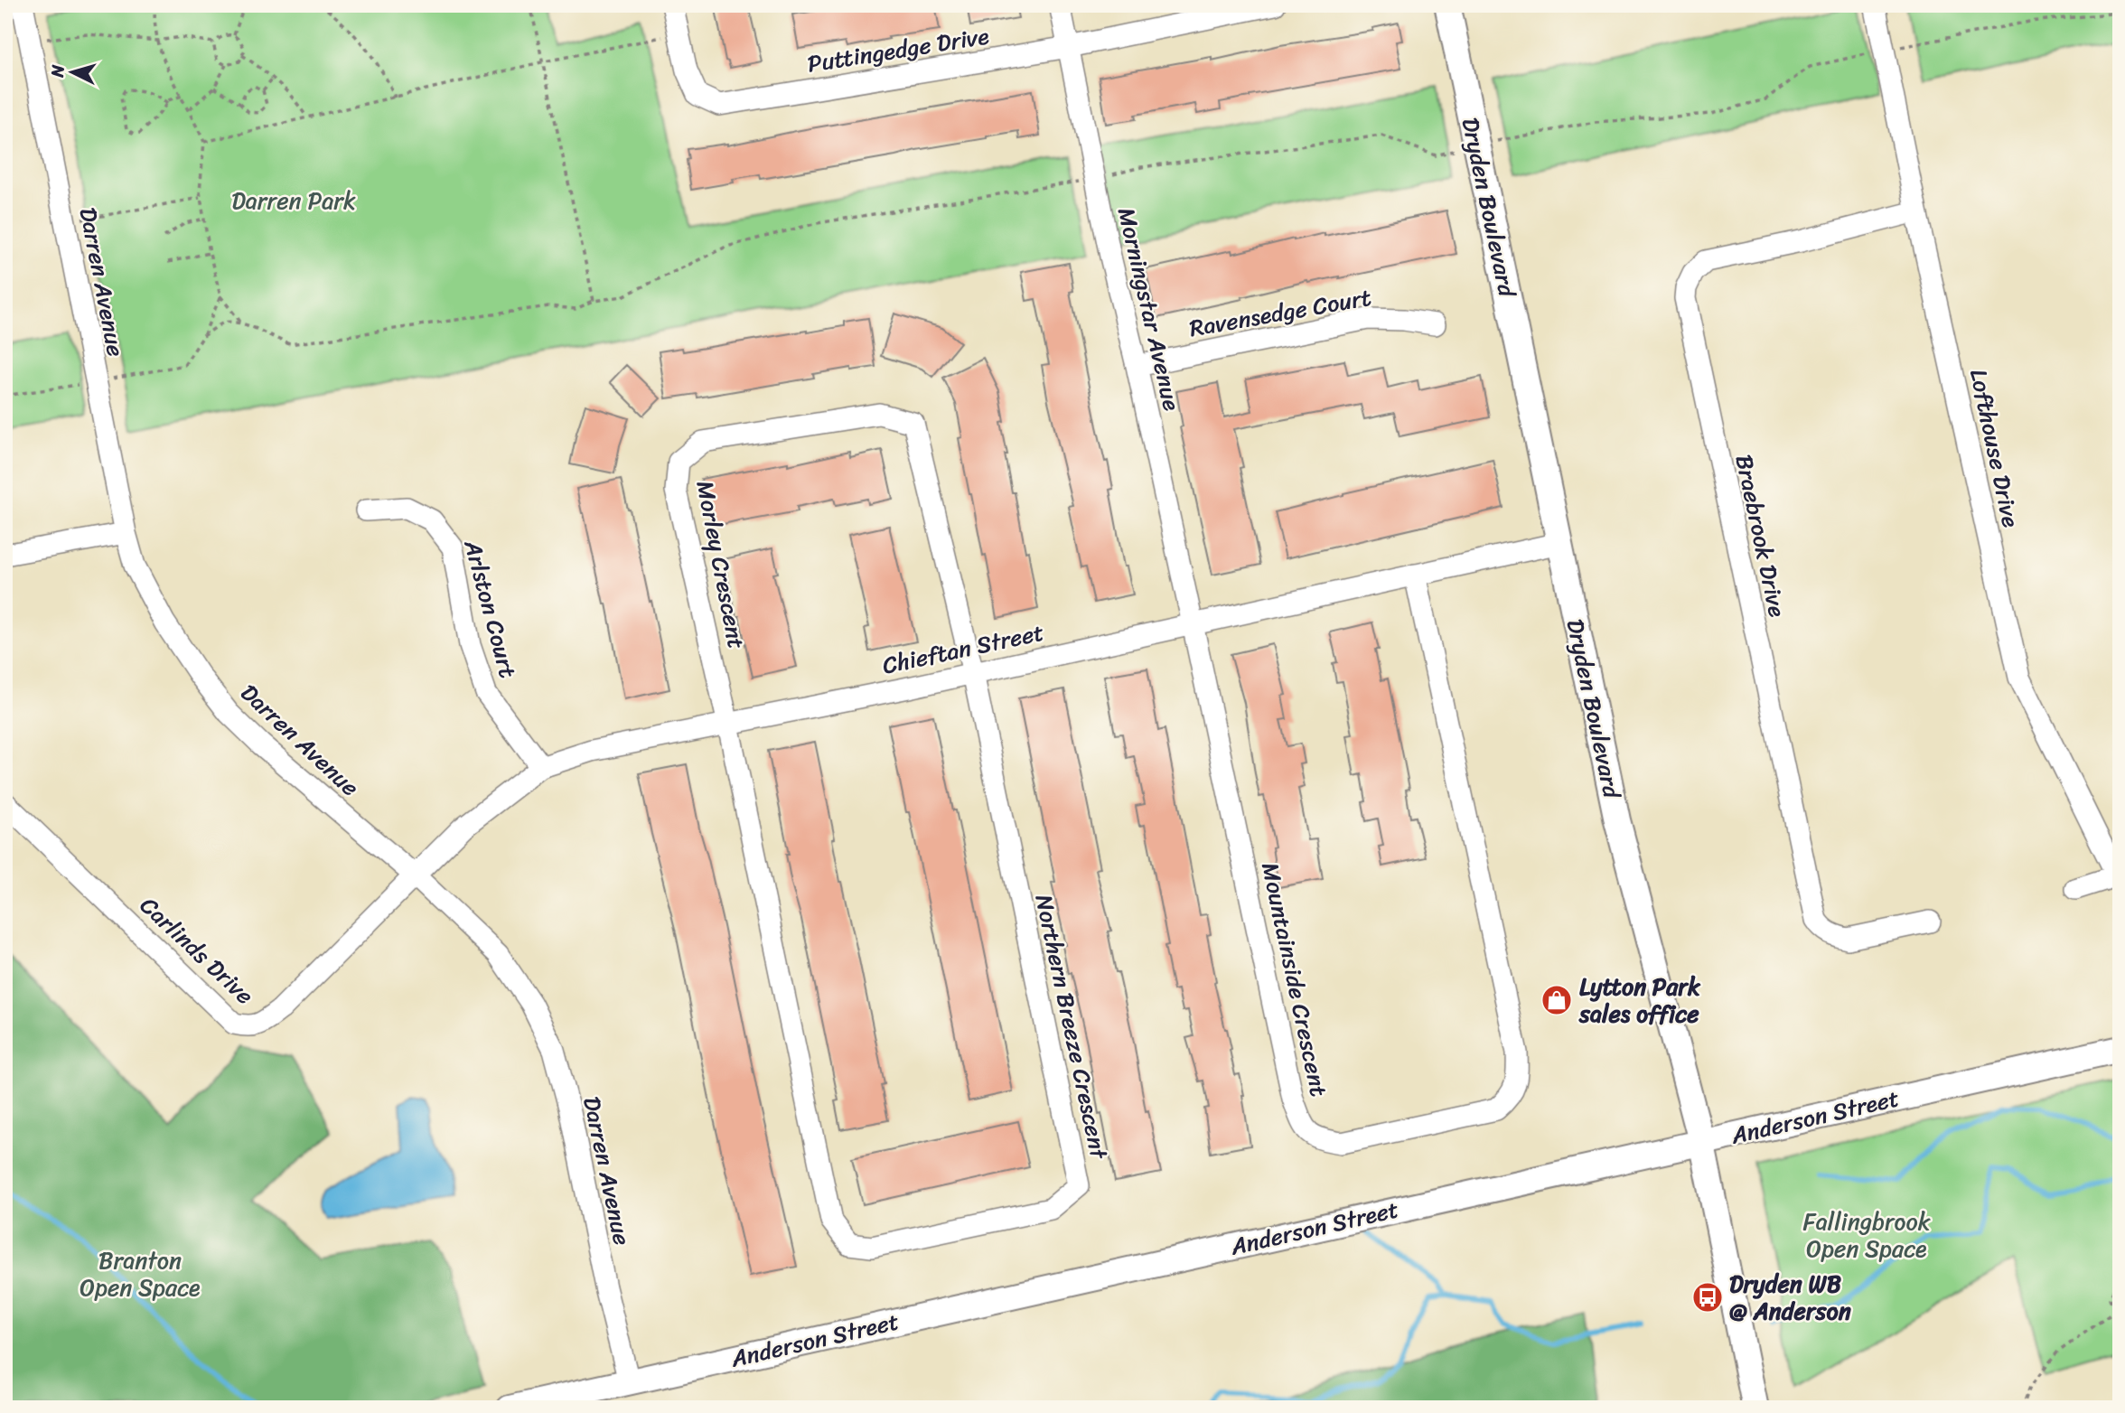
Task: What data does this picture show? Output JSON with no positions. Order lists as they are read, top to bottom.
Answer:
{
  "streets": {
    "street": [
      "Puttingedge Drive",
      "Dryden Boulevard",
      "Darren Avenue",
      "Morningstar Avenue",
      "Ravensedge Court",
      "Lofthouse Drive",
      "Braebrook Drive",
      "Morley Crescent",
      "Arlston Court",
      "Chieftan Street",
      "Carlinds Drive",
      "Mountainside Crescent",
      "Northern Breeze Crescent",
      "Anderson Street"
    ]
  },
  "crossings": [
    ["Puttingedge Drive", "Morningstar Avenue"],
    ["Dryden Boulevard", "Chieftan Street"],
    ["Dryden Boulevard", "Anderson Street"],
    ["Darren Avenue", "Chieftan Street"],
    ["Darren Avenue", "Carlinds Drive"],
    ["Darren Avenue", "Anderson Street"],
    ["Morningstar Avenue", "Ravensedge Court"],
    ["Morningstar Avenue", "Chieftan Street"],
    ["Morningstar Avenue", "Mountainside Crescent"],
    ["Lofthouse Drive", "Braebrook Drive"],
    ["Morley Crescent", "Chieftan Street"],
    ["Morley Crescent", "Northern Breeze Crescent"],
    ["Arlston Court", "Chieftan Street"],
    ["Chieftan Street", "Carlinds Drive"],
    ["Chieftan Street", "Mountainside Crescent"],
    ["Chieftan Street", "Northern Breeze Crescent"]
  ],
  "parks": ["Darren Park", "Fallingbrook Open Space", "Branton Open Space"],
  "places": {
    "shop": ["Lytton Park sales office"],
    "bus stop": ["Dryden WB @ Anderson"]
  },
  "north": "left"
}
